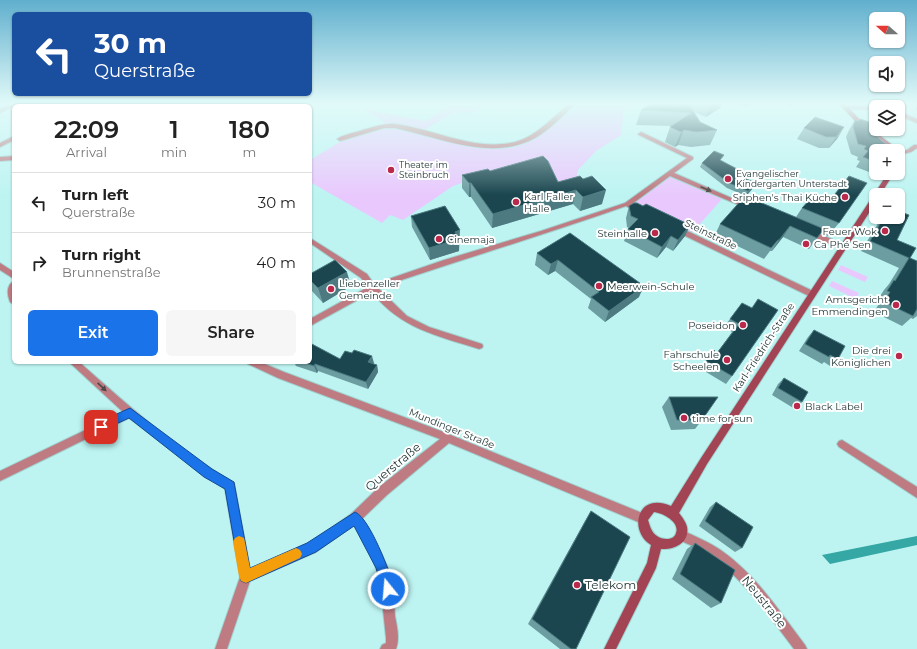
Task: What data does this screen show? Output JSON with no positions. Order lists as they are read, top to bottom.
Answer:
{
  "streets": {
    "street": [
      "Steinstraße",
      "Karl-Friedrich-Straße",
      "Mundinger Straße",
      "Querstraße",
      "Neustraße"
    ]
  },
  "crossings": [
    ["Steinstraße", "Karl-Friedrich-Straße"],
    ["Karl-Friedrich-Straße", "Mundinger Straße"],
    ["Karl-Friedrich-Straße", "Neustraße"],
    ["Mundinger Straße", "Querstraße"],
    ["Mundinger Straße", "Neustraße"]
  ],
  "places": [
    "Theater im Steinbruch",
    "Evangelischer Kindergarten Unterstadt",
    "Sriphen's Thai Küche",
    "Karl Faller Halle",
    "Feuer Wok",
    "Steinhalle",
    "Cinemaja",
    "Ca Phé Sen",
    "Meerwein-Schule",
    "Liebenzeller Gemeinde",
    "Amtsgericht Emmendingen",
    "Poseidon",
    "Die drei Königlichen",
    "Fahrschule Scheelen",
    "Black Label",
    "time for sun",
    "Telekom"
  ],
  "north": "left",
  "page": {
    "map_buttons": ["+", "−"],
    "turn": ["30 m", "Querstraße"],
    "eta": [
      "22:09",
      "Arrival",
      "1",
      "min",
      "180",
      "m"
    ],
    "list": [
      {
        "name": "Turn left",
        "note": "Querstraße",
        "value": "30 m"
      },
      {
        "name": "Turn right",
        "note": "Brunnenstraße",
        "value": "40 m"
      }
    ],
    "buttons": ["Exit", "Share"]
  }
}
